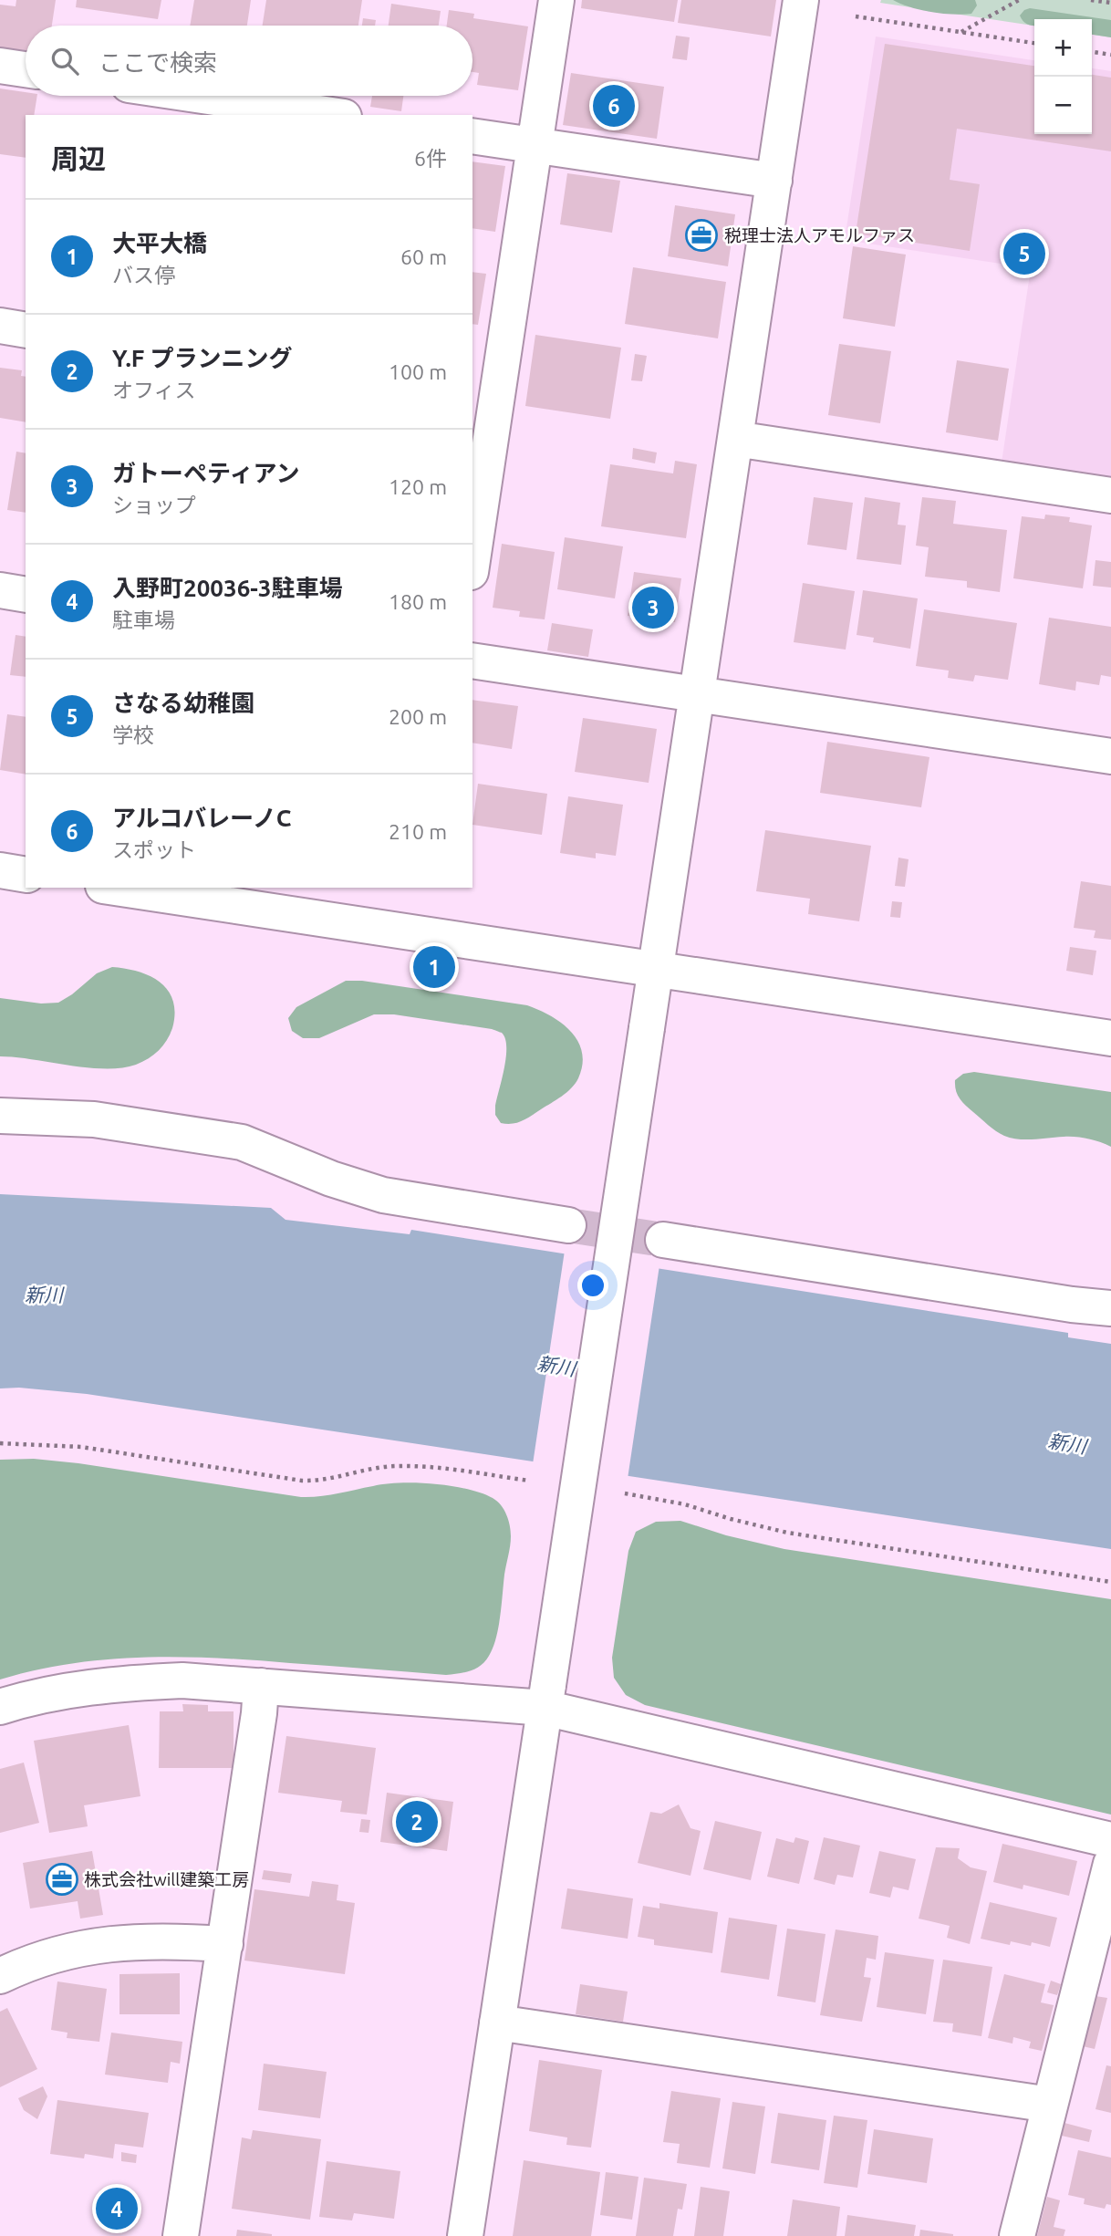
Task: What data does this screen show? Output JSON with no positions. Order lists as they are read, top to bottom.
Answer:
{
  "water": ["新川"],
  "places": {
    "office": ["税理士法人アモルファス", "株式会社will建築工房"]
  },
  "page": {
    "map_buttons": ["+", "−"],
    "search": "ここで検索",
    "pins": [
      "6",
      "5",
      "3",
      "1",
      "2",
      "4"
    ],
    "heading": ["周辺", "6件"],
    "list": [
      {
        "mark": "1",
        "name": "大平大橋",
        "note": "バス停",
        "value": "60 m"
      },
      {
        "mark": "2",
        "name": "Y.F プランニング",
        "note": "オフィス",
        "value": "100 m"
      },
      {
        "mark": "3",
        "name": "ガトーペティアン",
        "note": "ショップ",
        "value": "120 m"
      },
      {
        "mark": "4",
        "name": "入野町20036-3駐車場",
        "note": "駐車場",
        "value": "180 m"
      },
      {
        "mark": "5",
        "name": "さなる幼稚園",
        "note": "学校",
        "value": "200 m"
      },
      {
        "mark": "6",
        "name": "アルコバレーノC",
        "note": "スポット",
        "value": "210 m"
      }
    ]
  }
}
